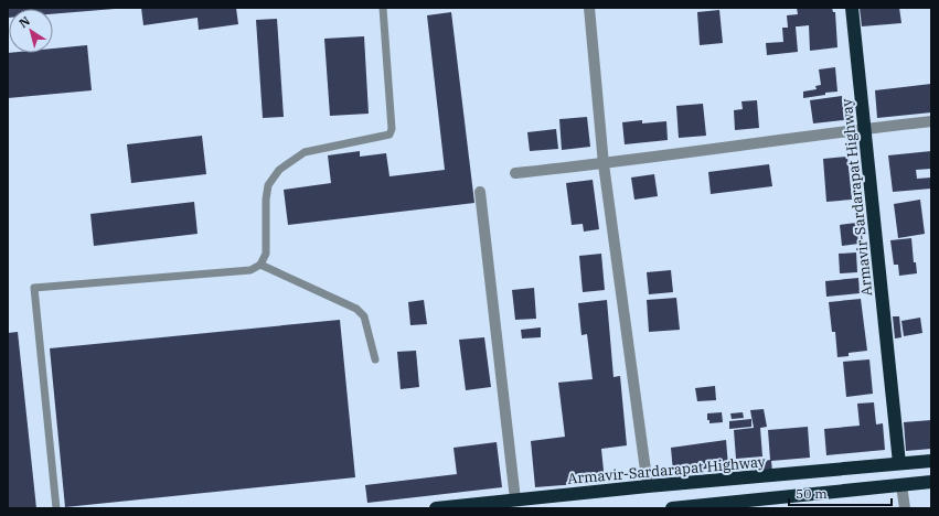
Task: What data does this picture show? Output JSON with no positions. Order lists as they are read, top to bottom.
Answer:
{
  "streets": {
    "highway": ["Armavir-Sardarapat Highway"]
  },
  "scale_bar": "50 m",
  "north": "top left"
}
